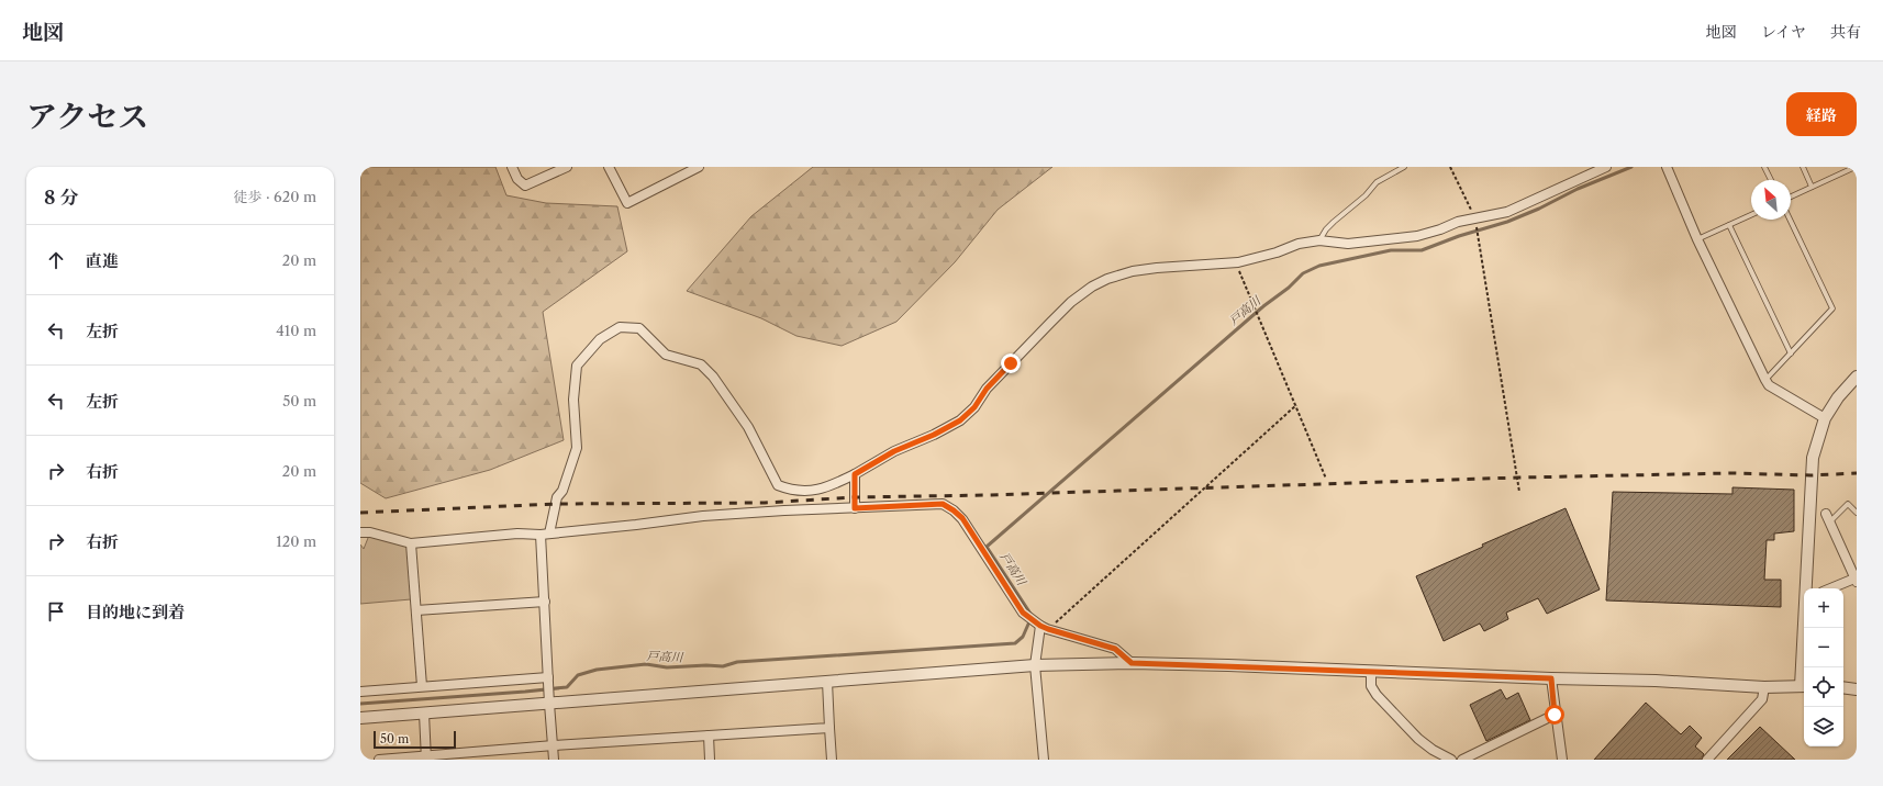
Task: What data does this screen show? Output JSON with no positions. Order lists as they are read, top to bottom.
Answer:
{
  "water": ["戸高川"],
  "scale_bar": "50 m",
  "north": "top left",
  "page": {
    "header": "地図",
    "nav": ["地図", "レイヤ", "共有"],
    "title": "アクセス",
    "buttons": "経路",
    "heading": ["8 分", "徒歩 · 620 m"],
    "list": [
      ["直進", "20 m"],
      ["左折", "410 m"],
      ["左折", "50 m"],
      ["右折", "20 m"],
      ["右折", "120 m"],
      "目的地に到着"
    ],
    "map_buttons": ["+", "−"],
    "scale": "50 m"
  }
}
